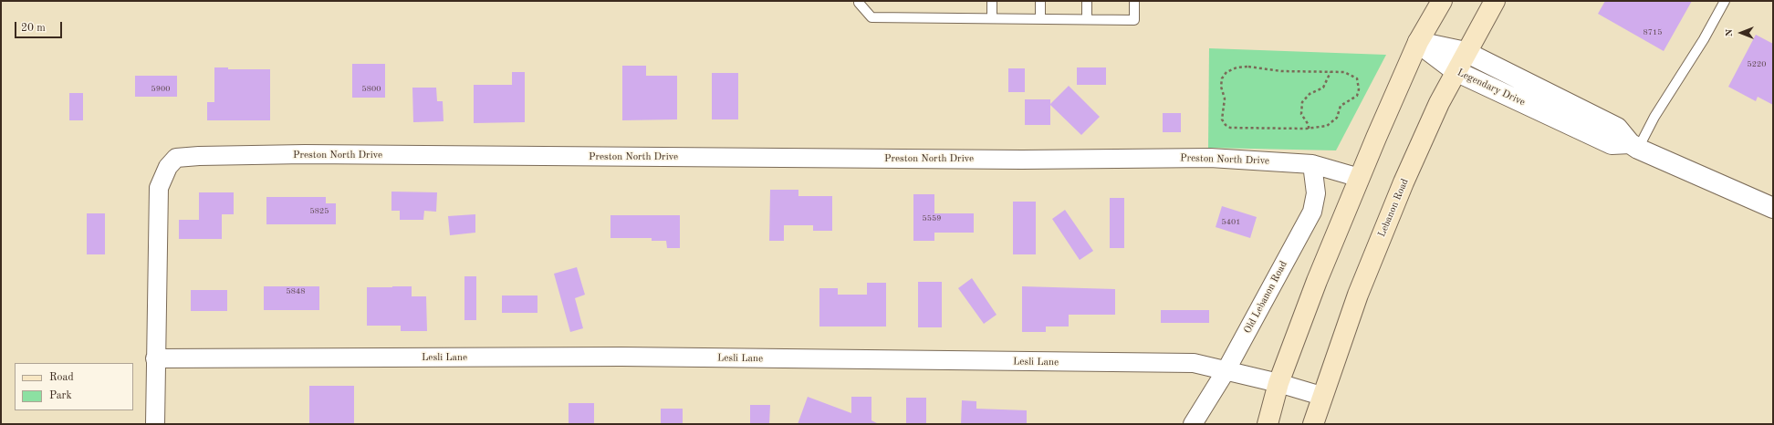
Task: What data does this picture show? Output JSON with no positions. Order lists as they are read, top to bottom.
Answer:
{
  "streets": {
    "main road": ["Lebanon Road"],
    "street": [
      "Legendary Drive",
      "Preston North Drive",
      "Old Lebanon Road",
      "Lesli Lane"
    ]
  },
  "crossings": [
    ["Legendary Drive", "Lebanon Road"],
    ["Preston North Drive", "Old Lebanon Road"],
    ["Preston North Drive", "Lesli Lane"],
    ["Lebanon Road", "Lesli Lane"],
    ["Old Lebanon Road", "Lesli Lane"]
  ],
  "house_numbers": [
    "8715",
    "5220",
    "5900",
    "5800",
    "5825",
    "5559",
    "5401",
    "5848"
  ],
  "legend": ["Road", "Park"],
  "scale_bar": "20 m",
  "north": "left"
}
